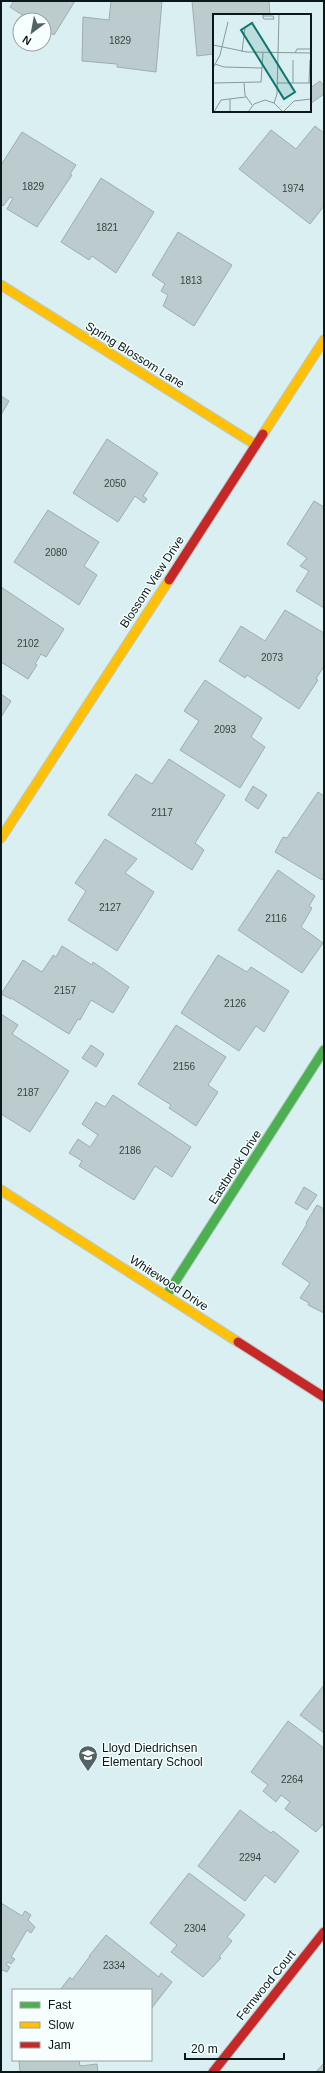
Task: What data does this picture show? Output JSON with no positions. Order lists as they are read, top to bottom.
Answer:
{
  "streets": {
    "street": [
      "Spring Blossom Lane",
      "Blossom View Drive",
      "Eastbrook Drive",
      "Whitewood Drive",
      "Fernwood Court"
    ]
  },
  "crossings": [
    ["Spring Blossom Lane", "Blossom View Drive"],
    ["Eastbrook Drive", "Whitewood Drive"]
  ],
  "places": {
    "school or university": ["Lloyd Diedrichsen Elementary School"]
  },
  "house_numbers": [
    "1829",
    "1829",
    "1974",
    "1821",
    "1813",
    "2050",
    "2080",
    "2102",
    "2073",
    "2093",
    "2117",
    "2127",
    "2116",
    "2157",
    "2126",
    "2156",
    "2187",
    "2186",
    "2264",
    "2294",
    "2304",
    "2334"
  ],
  "legend": ["Fast", "Slow", "Jam"],
  "scale_bar": "20 m",
  "north": "bottom left"
}
